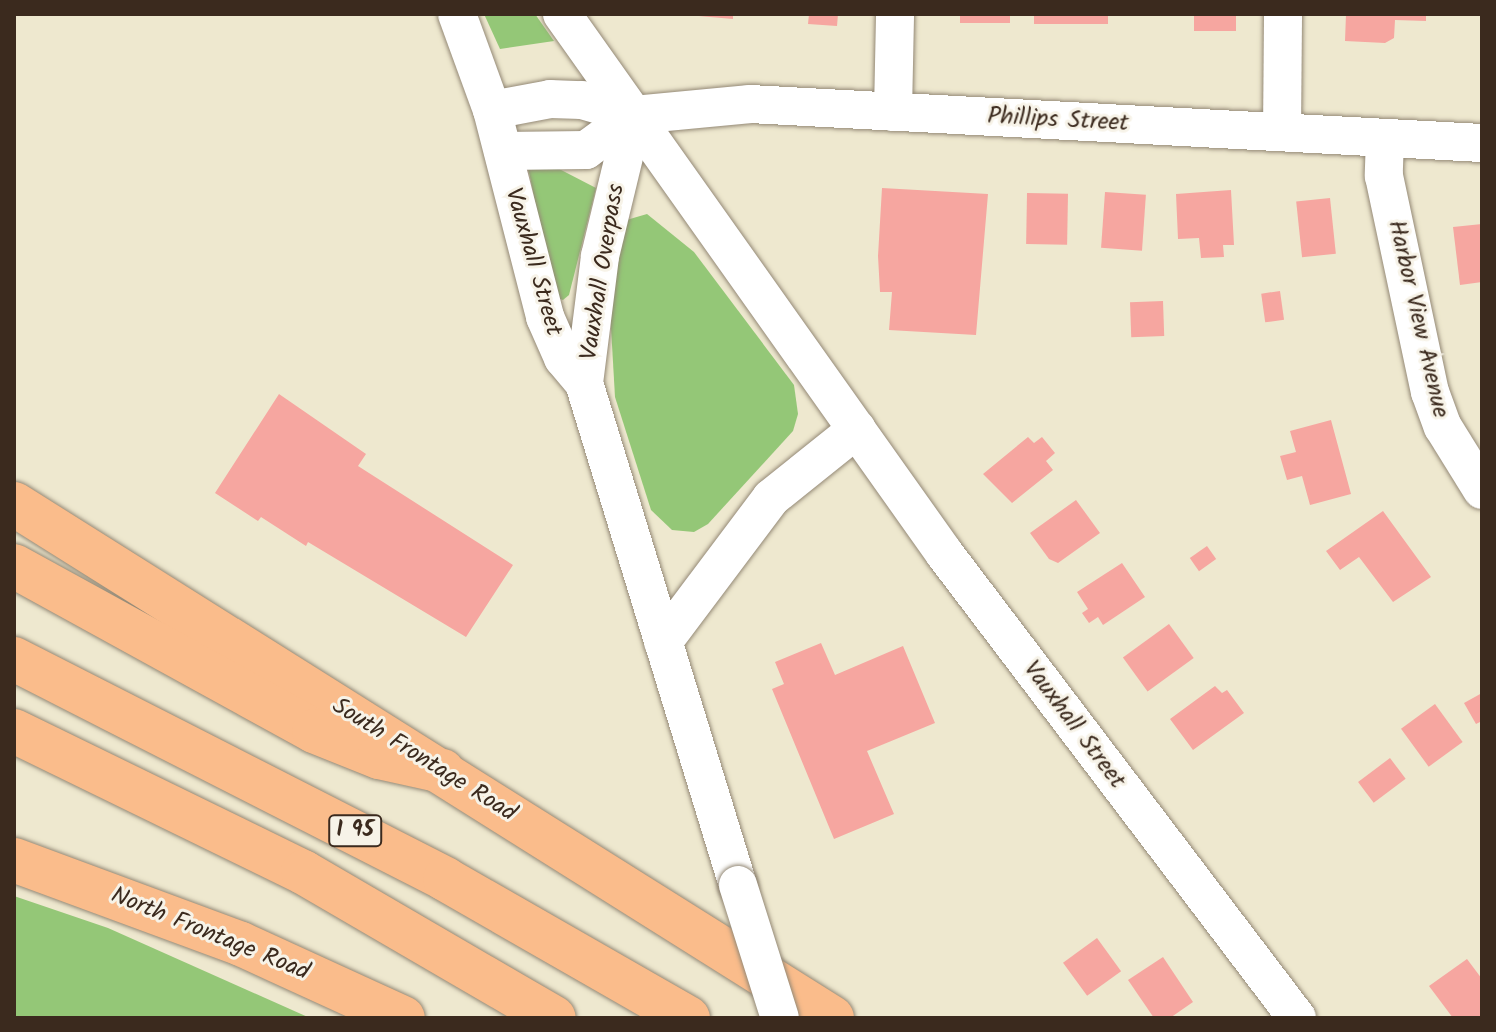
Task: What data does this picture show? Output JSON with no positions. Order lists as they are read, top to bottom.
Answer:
{
  "streets": {
    "main road": ["South Frontage Road", "I 95", "North Frontage Road"],
    "street": [
      "Phillips Street",
      "Vauxhall Street",
      "Vauxhall Overpass",
      "Harbor View Avenue"
    ]
  },
  "crossings": [
    ["Phillips Street", "Vauxhall Street"],
    ["Phillips Street", "Vauxhall Overpass"],
    ["Phillips Street", "Harbor View Avenue"],
    ["Vauxhall Street", "Vauxhall Overpass"]
  ]
}
